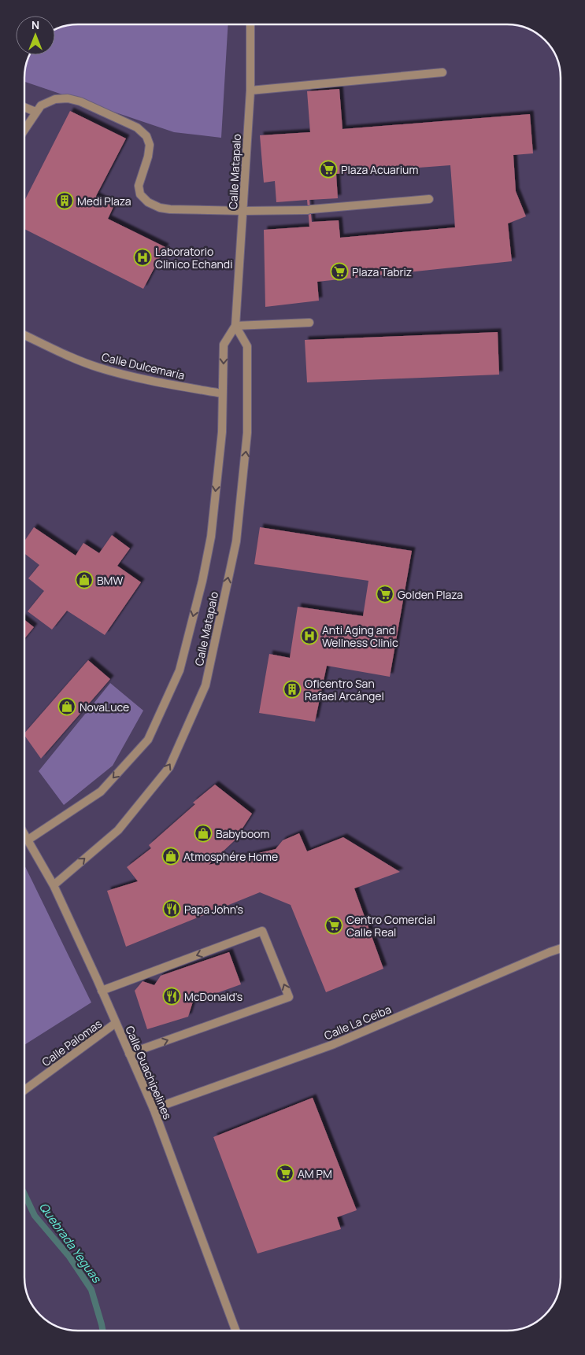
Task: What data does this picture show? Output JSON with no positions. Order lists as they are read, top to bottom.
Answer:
{
  "streets": {
    "street": [
      "Calle Matapalo",
      "Calle Dulcemaría",
      "Calle La Ceiba",
      "Calle Palomas",
      "Calle Guachipelines"
    ]
  },
  "crossings": [
    ["Calle Matapalo", "Calle Dulcemaría"],
    ["Calle Matapalo", "Calle Guachipelines"],
    ["Calle La Ceiba", "Calle Guachipelines"],
    ["Calle Palomas", "Calle Guachipelines"]
  ],
  "water": ["Quebrada Yeguas"],
  "places": {
    "supermarket": [
      "Plaza Acuarium",
      "Plaza Tabriz",
      "Golden Plaza",
      "Centro Comercial Calle Real",
      "AM PM"
    ],
    "building": ["Medi Plaza", "Oficentro San Rafael Arcángel"],
    "hospital": ["Laboratorio Clinico Echandi", "Anti Aging and Wellness Clinic"],
    "shop": [
      "BMW",
      "NovaLuce",
      "Babyboom",
      "Atmosphére Home"
    ],
    "restaurant": ["Papa John's", "McDonald's"]
  },
  "north": "top"
}
